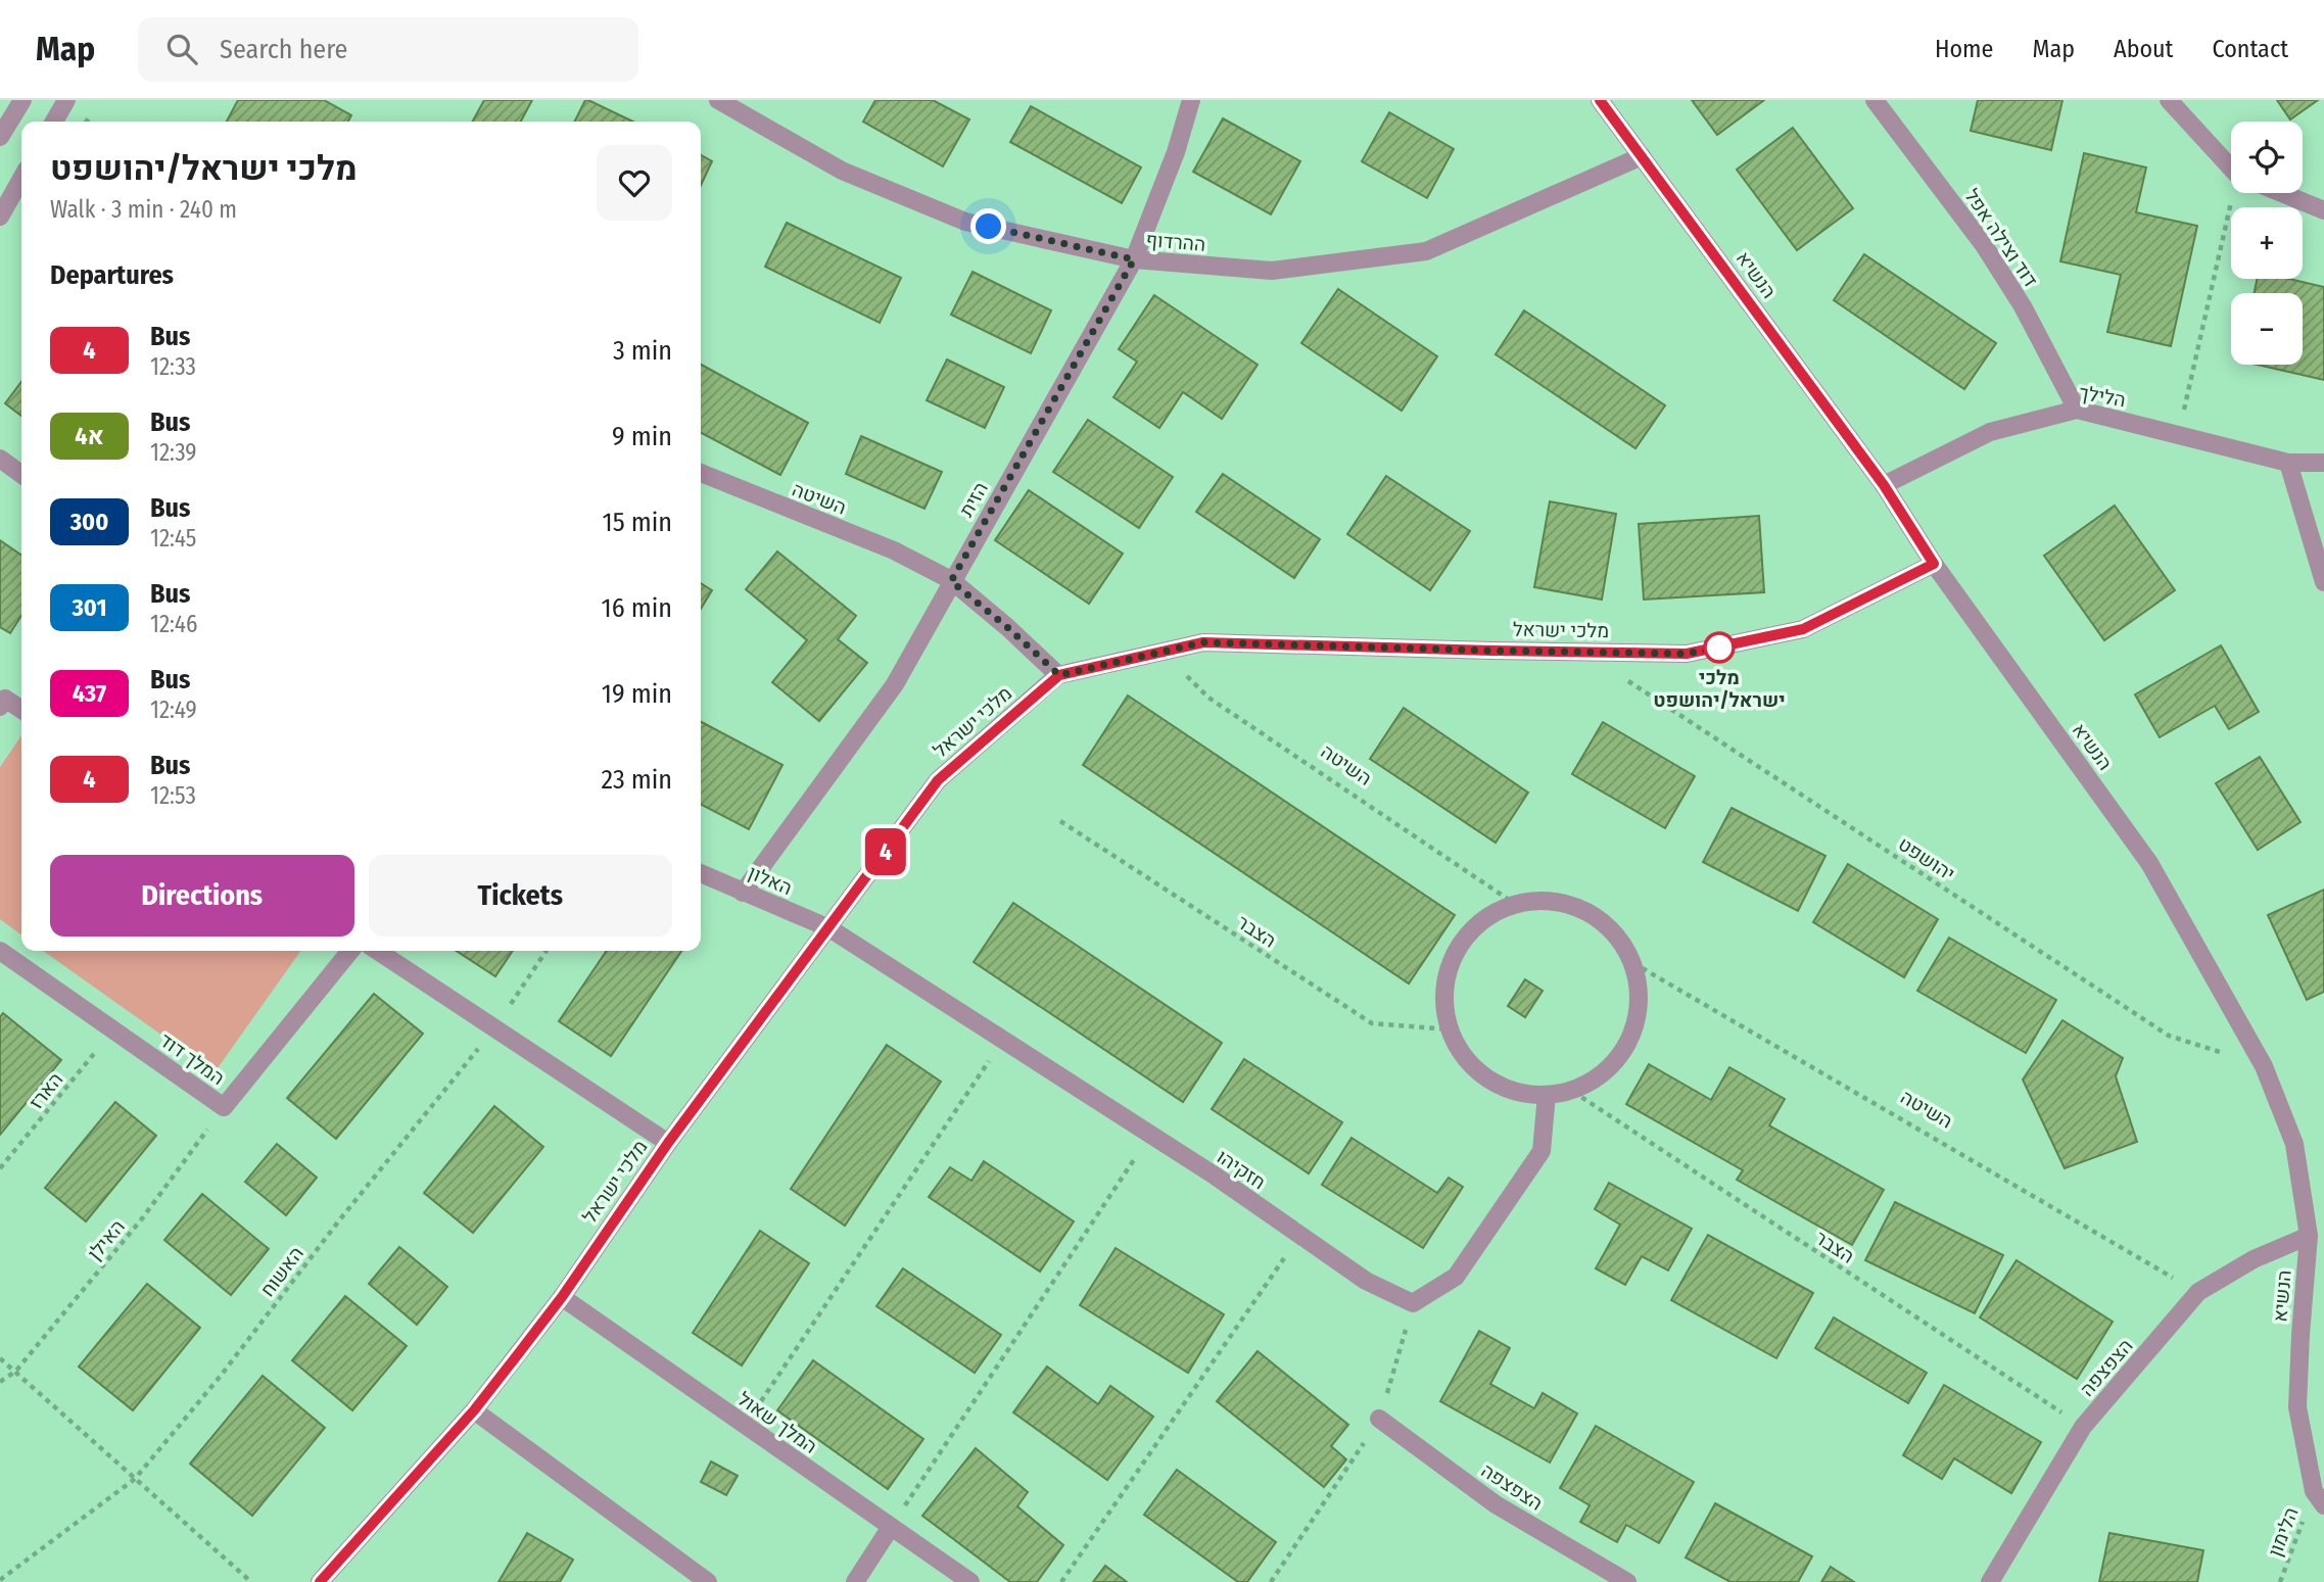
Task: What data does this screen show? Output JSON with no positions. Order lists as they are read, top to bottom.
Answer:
{
  "streets": {
    "street": [
      "דוד וצילה אפל",
      "ההרדוף",
      "הנשיא",
      "הלילך",
      "השיטה",
      "הזית",
      "מלכי ישראל",
      "האלון",
      "המלך דוד",
      "חזקיהו",
      "הצפצפה",
      "המלך שאול"
    ],
    "path": [
      "יהושפט",
      "הצבר",
      "הארז",
      "האילן",
      "האשוח",
      "הלימון"
    ]
  },
  "crossings": [
    ["דוד וצילה אפל", "הלילך"],
    ["ההרדוף", "הנשיא"],
    ["ההרדוף", "הזית"],
    ["הנשיא", "הלילך"],
    ["הנשיא", "מלכי ישראל"],
    ["הנשיא", "יהושפט"],
    ["הנשיא", "הצפצפה"],
    ["הנשיא", "הלימון"],
    ["השיטה", "הזית"],
    ["השיטה", "מלכי ישראל"],
    ["השיטה", "הצבר"],
    ["השיטה", "הצפצפה"],
    ["הזית", "האלון"],
    ["מלכי ישראל", "יהושפט"],
    ["מלכי ישראל", "האלון"],
    ["מלכי ישראל", "חזקיהו"],
    ["מלכי ישראל", "המלך שאול"],
    ["האלון", "חזקיהו"],
    ["הצבר", "הצפצפה"],
    ["המלך דוד", "הארז"],
    ["המלך דוד", "האילן"]
  ],
  "places": ["מלכי ישראל/יהושפט"],
  "lines": ["bus line 4"],
  "page": {
    "header": "Map",
    "search": "Search here",
    "nav": [
      "Home",
      "Map",
      "About",
      "Contact"
    ],
    "on_map": "4",
    "map_buttons": ["+", "−"],
    "heading": [
      ["מלכי ישראל/יהושפט", "Walk · 3 min · 240 m"],
      "Departures"
    ],
    "list": [
      {
        "mark": "4",
        "name": "Bus",
        "note": "12:33",
        "value": "3 min"
      },
      {
        "mark": "4א",
        "name": "Bus",
        "note": "12:39",
        "value": "9 min"
      },
      {
        "mark": "300",
        "name": "Bus",
        "note": "12:45",
        "value": "15 min"
      },
      {
        "mark": "301",
        "name": "Bus",
        "note": "12:46",
        "value": "16 min"
      },
      {
        "mark": "437",
        "name": "Bus",
        "note": "12:49",
        "value": "19 min"
      },
      {
        "mark": "4",
        "name": "Bus",
        "note": "12:53",
        "value": "23 min"
      }
    ],
    "buttons": ["Directions", "Tickets"]
  }
}
